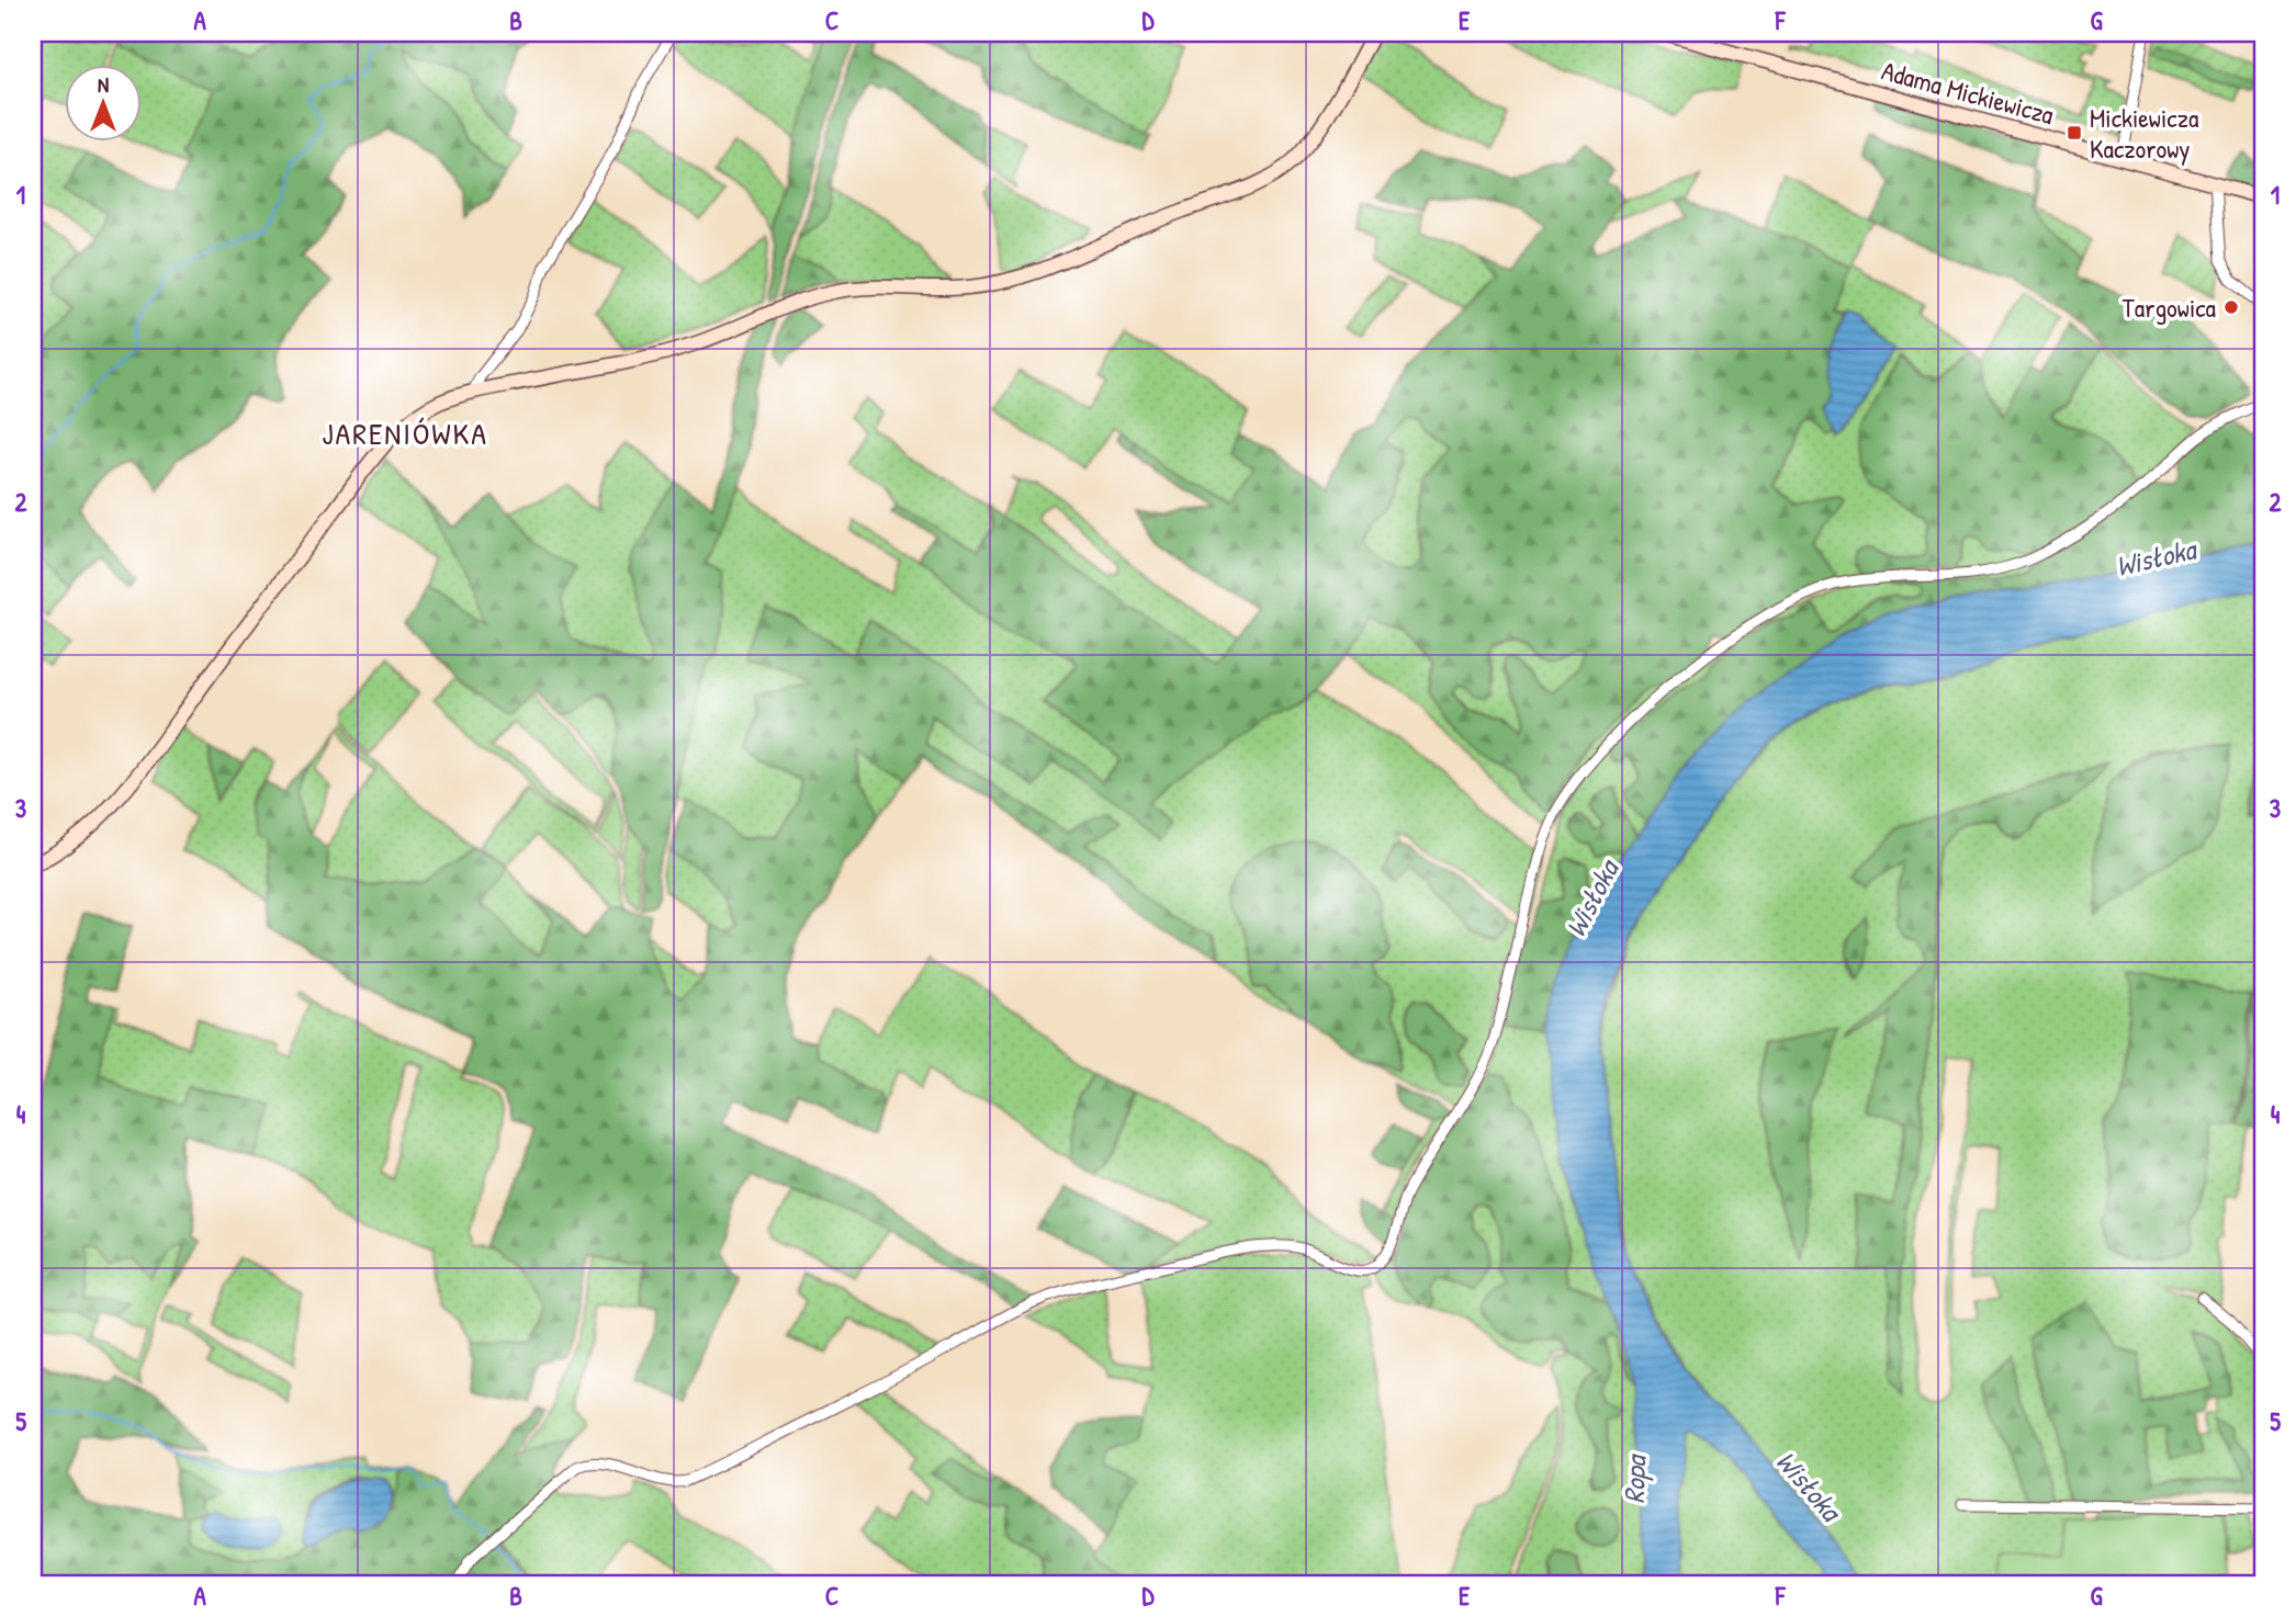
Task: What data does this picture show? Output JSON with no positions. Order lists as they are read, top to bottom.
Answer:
{
  "streets": {
    "street": ["Adama Mickiewicza"]
  },
  "districts": ["JARENIÓWKA"],
  "water": ["Wisłoka", "Ropa"],
  "places": {
    "transit": ["Mickiewicza Kaczorowy"],
    "other": ["Targowica"]
  },
  "north": "top",
  "grid": {
    "columns": [
      "A",
      "B",
      "C",
      "D",
      "E",
      "F",
      "G"
    ],
    "rows": [
      "1",
      "2",
      "3",
      "4",
      "5"
    ]
  }
}
